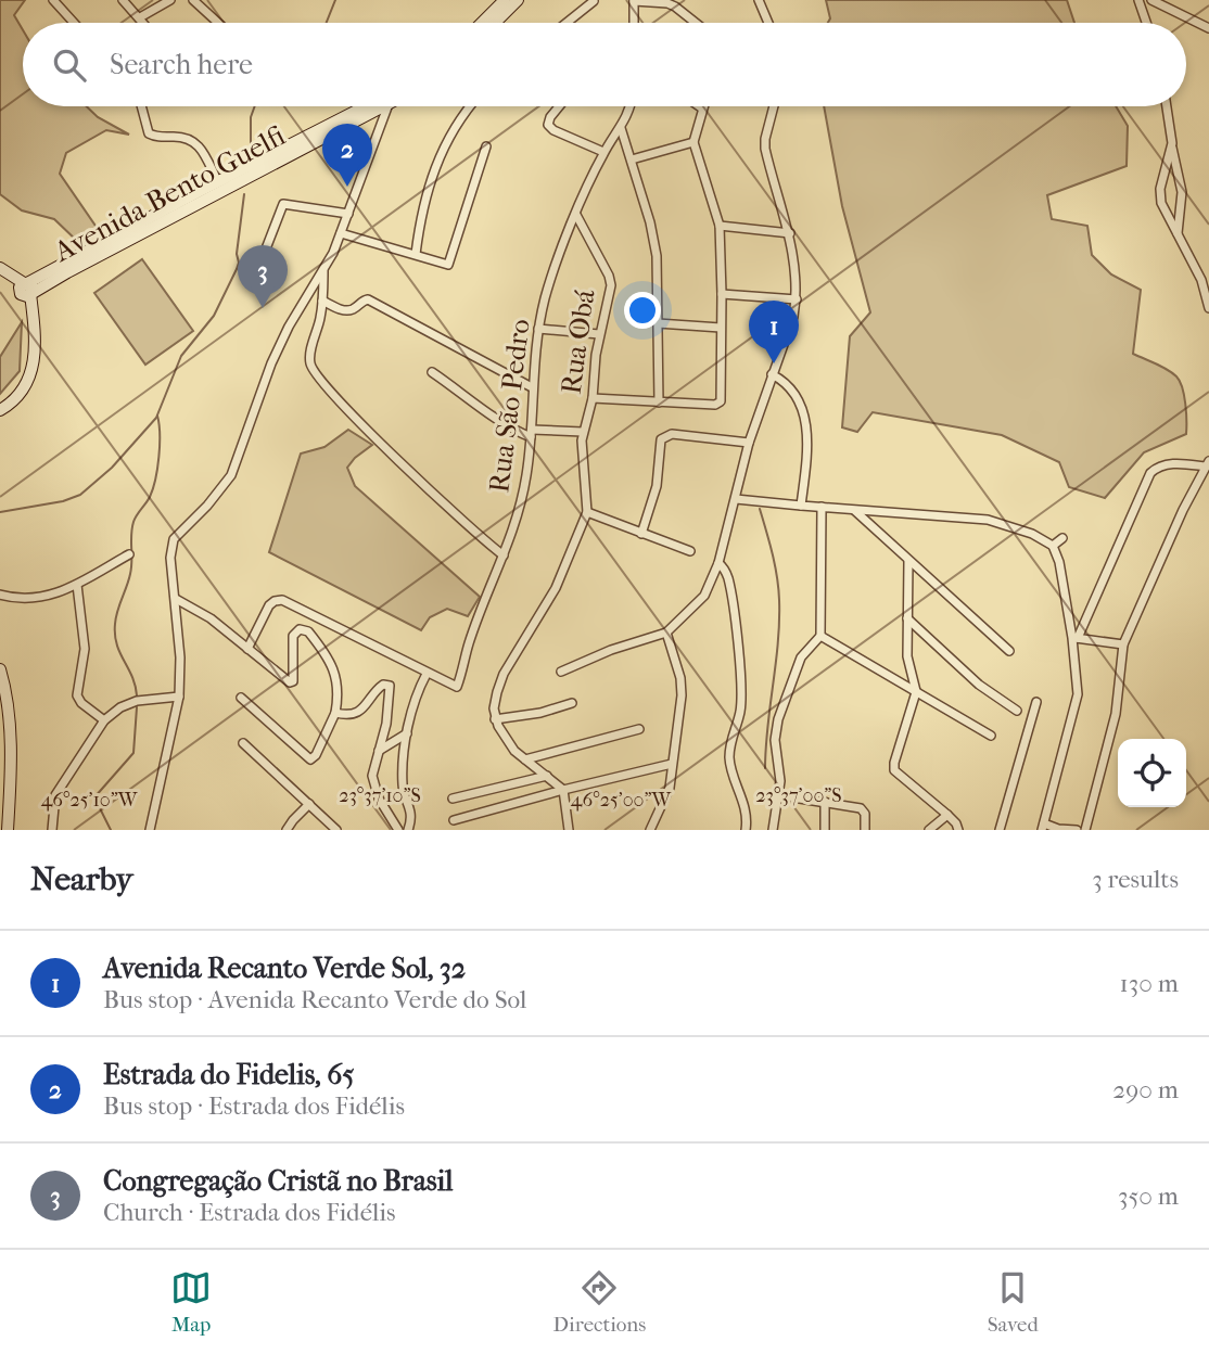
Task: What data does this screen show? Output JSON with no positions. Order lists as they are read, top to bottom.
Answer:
{
  "streets": {
    "main road": ["Avenida Bento Guelfi"],
    "street": ["Rua Obá", "Rua São Pedro"]
  },
  "crossings": [
    ["Rua Obá", "Rua São Pedro"]
  ],
  "page": {
    "search": "Search here",
    "pins": ["2", "3", "1"],
    "heading": ["Nearby", "3 results"],
    "list": [
      {
        "mark": "1",
        "name": "Avenida Recanto Verde Sol, 32",
        "note": "Bus stop · Avenida Recanto Verde do Sol",
        "value": "130 m"
      },
      {
        "mark": "2",
        "name": "Estrada do Fidelis, 65",
        "note": "Bus stop · Estrada dos Fidélis",
        "value": "290 m"
      },
      {
        "mark": "3",
        "name": "Congregação Cristã no Brasil",
        "note": "Church · Estrada dos Fidélis",
        "value": "350 m"
      }
    ],
    "nav": ["Map", "Directions", "Saved"]
  },
  "coordinates": [
    "23°37'10\"S",
    "23°37'00\"S",
    "46°25'10\"W",
    "46°25'00\"W"
  ]
}
